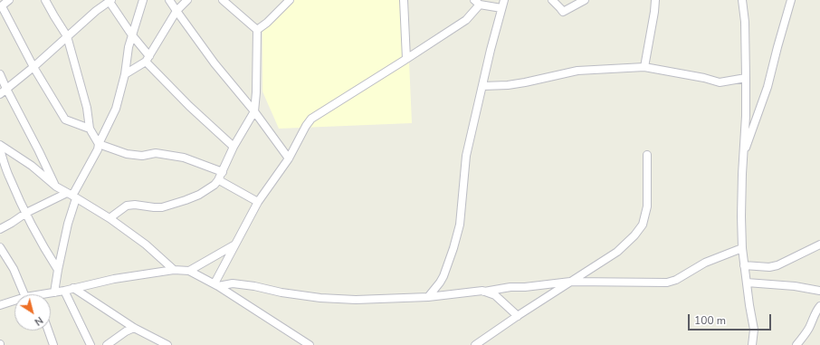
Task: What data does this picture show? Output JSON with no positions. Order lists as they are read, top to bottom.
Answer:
{
  "scale_bar": "100 m",
  "north": "bottom right"
}
